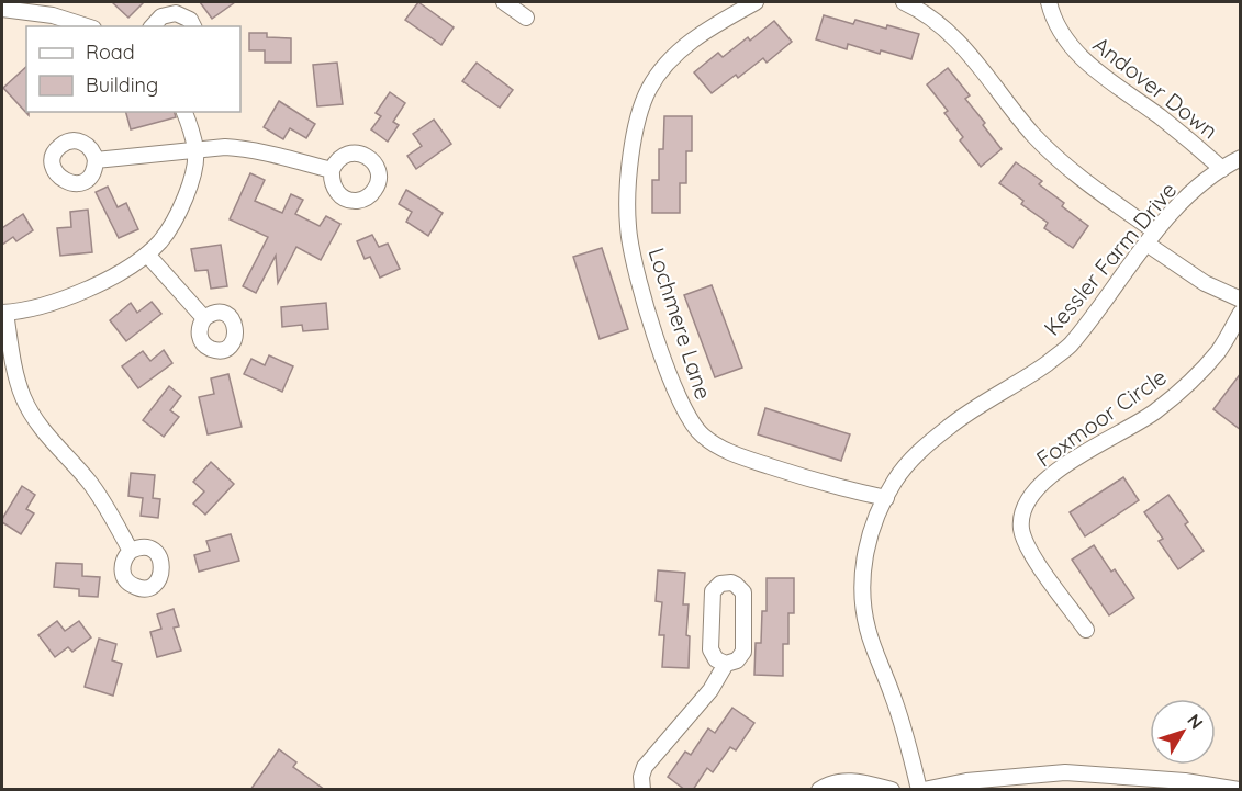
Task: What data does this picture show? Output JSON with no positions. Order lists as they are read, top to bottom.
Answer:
{
  "streets": {
    "street": [
      "Andover Down",
      "Kessler Farm Drive",
      "Lochmere Lane",
      "Foxmoor Circle"
    ]
  },
  "crossings": [
    ["Andover Down", "Kessler Farm Drive"],
    ["Kessler Farm Drive", "Lochmere Lane"]
  ],
  "legend": ["Road", "Building"],
  "north": "top right"
}
